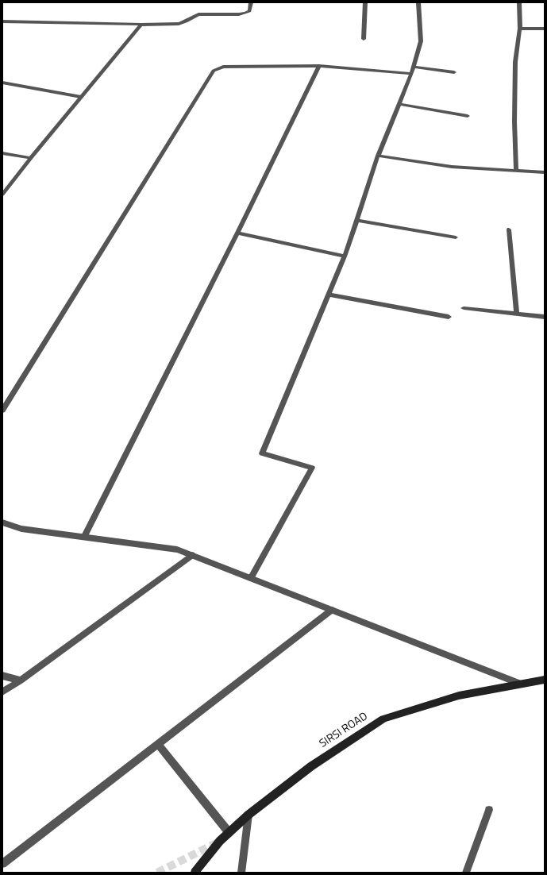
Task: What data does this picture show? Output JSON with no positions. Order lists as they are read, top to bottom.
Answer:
{
  "streets": {
    "main road": ["SIRSI ROAD"]
  }
}
